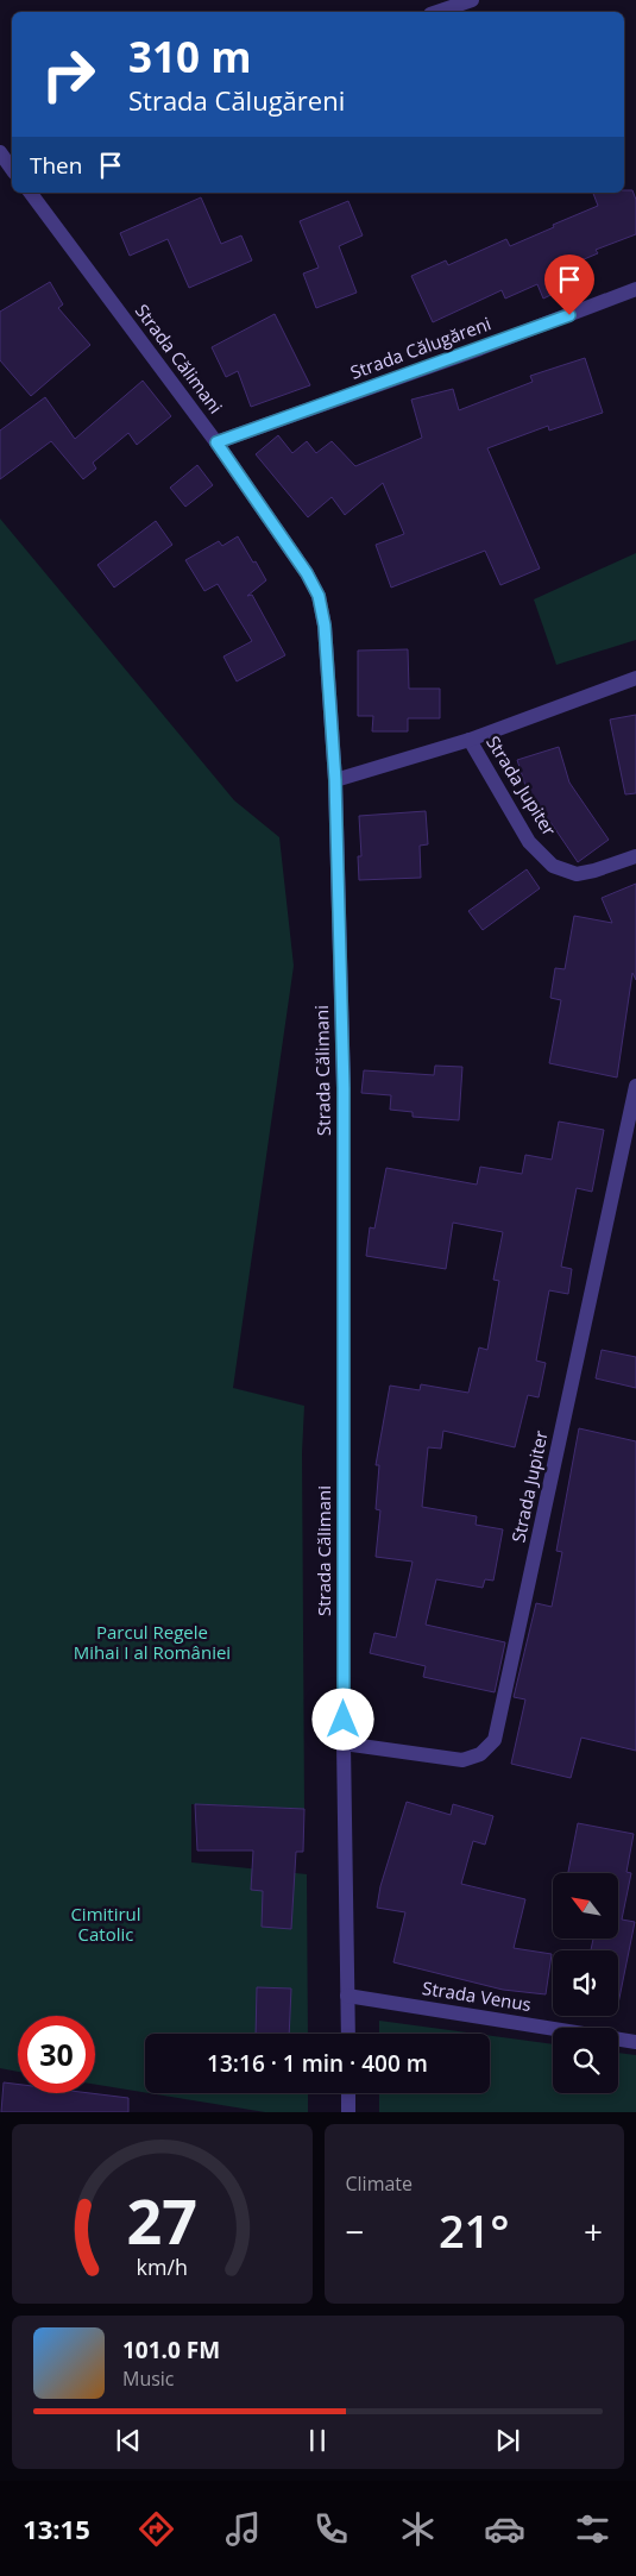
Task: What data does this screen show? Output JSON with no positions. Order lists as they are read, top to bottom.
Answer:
{
  "streets": {
    "street": [
      "Strada Călugăreni",
      "Strada Călimani",
      "Strada Jupiter",
      "Strada Venus"
    ]
  },
  "crossings": [
    ["Strada Călugăreni", "Strada Călimani"],
    ["Strada Călimani", "Strada Jupiter"],
    ["Strada Călimani", "Strada Venus"]
  ],
  "parks": ["Parcul Regele Mihai I al României", "Cimitirul Catolic"],
  "north": "top left",
  "page": {
    "turn": ["310 m", "Strada Călugăreni"],
    "then": "Then",
    "limit": "30",
    "trip": "13:16 · 1 min · 400 m",
    "tile": "Climate",
    "heat": ["−", "21°", "+"],
    "song": ["101.0 FM", "Music"],
    "tabs": "13:15",
    "gauge": ["27", "km/h"]
  }
}
